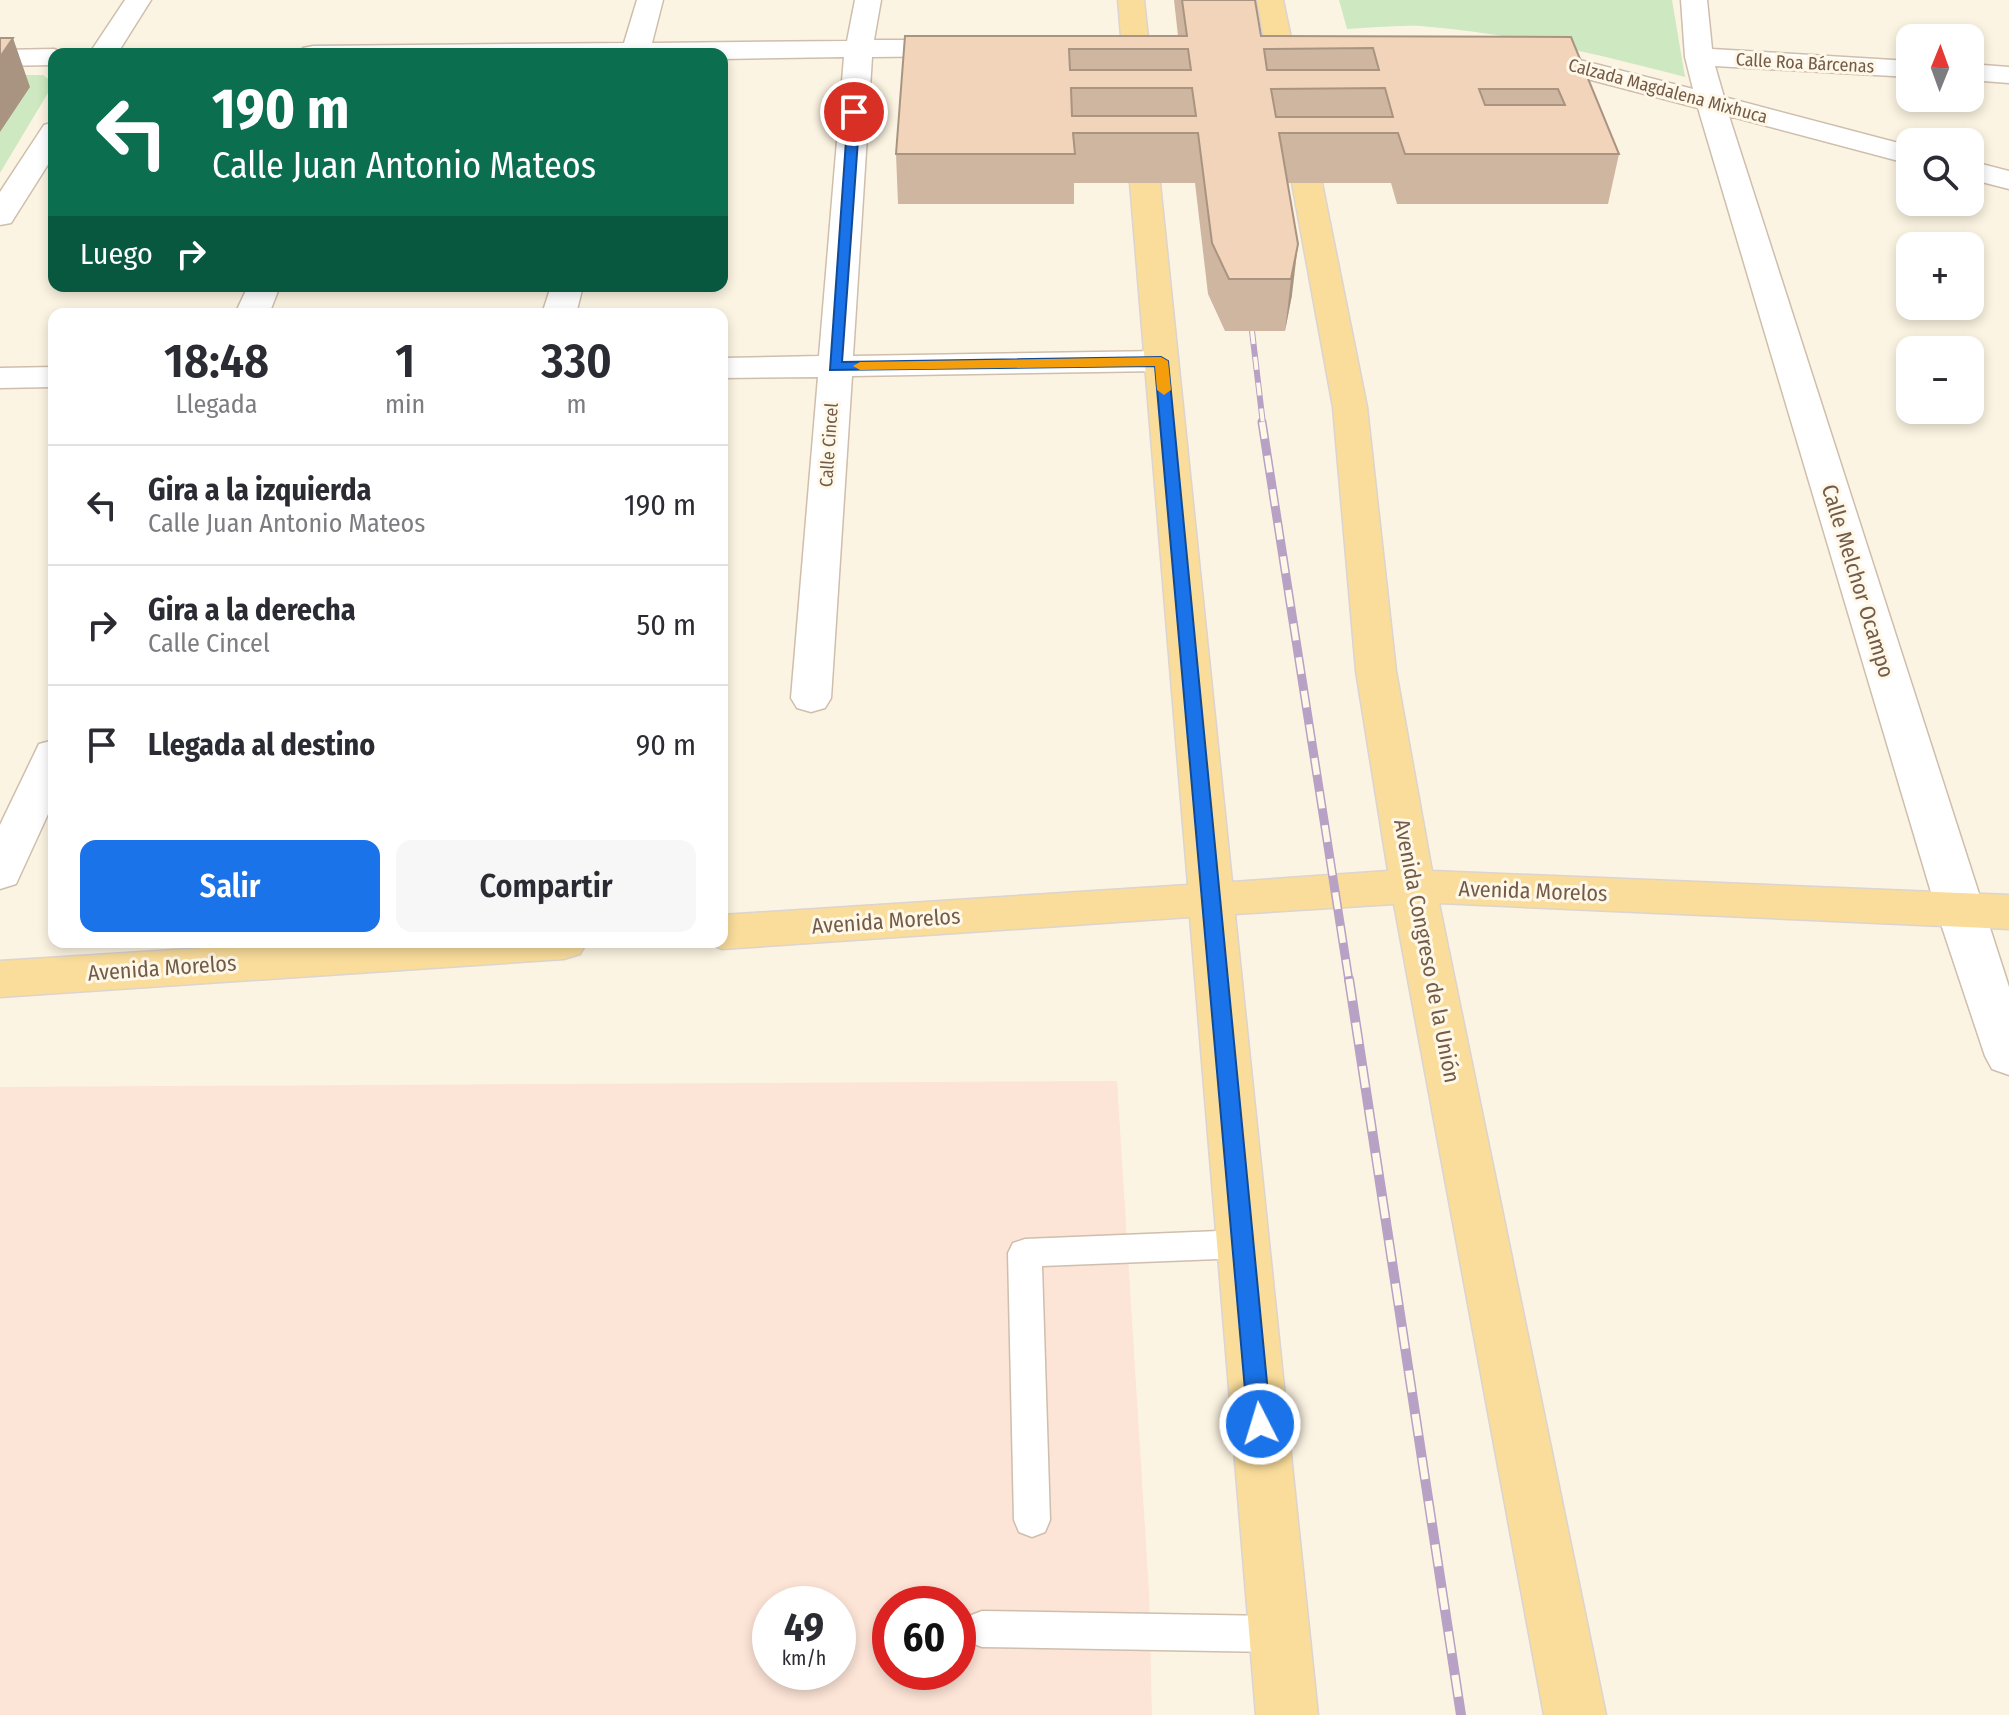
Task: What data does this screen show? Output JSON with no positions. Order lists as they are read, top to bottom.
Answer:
{
  "streets": {
    "main road": ["Avenida Morelos", "Avenida Congreso de la Unión"],
    "street": [
      "Calle Roa Bárcenas",
      "Calzada Magdalena Mixhuca",
      "Calle Cincel",
      "Calle Melchor Ocampo"
    ]
  },
  "crossings": [
    ["Calle Roa Bárcenas", "Calle Melchor Ocampo"],
    ["Calzada Magdalena Mixhuca", "Calle Melchor Ocampo"],
    ["Calle Melchor Ocampo", "Avenida Morelos"],
    ["Avenida Morelos", "Avenida Congreso de la Unión"]
  ],
  "north": "top",
  "page": {
    "map_buttons": ["+", "−"],
    "turn": ["190 m", "Calle Juan Antonio Mateos"],
    "then": "Luego",
    "eta": [
      "18:48",
      "Llegada",
      "1",
      "min",
      "330",
      "m"
    ],
    "list": [
      {
        "name": "Gira a la izquierda",
        "note": "Calle Juan Antonio Mateos",
        "value": "190 m"
      },
      {
        "name": "Gira a la derecha",
        "note": "Calle Cincel",
        "value": "50 m"
      },
      {
        "name": "Llegada al destino",
        "value": "90 m"
      }
    ],
    "buttons": ["Salir", "Compartir"],
    "speed": "49 km/h",
    "limit": "60"
  }
}
